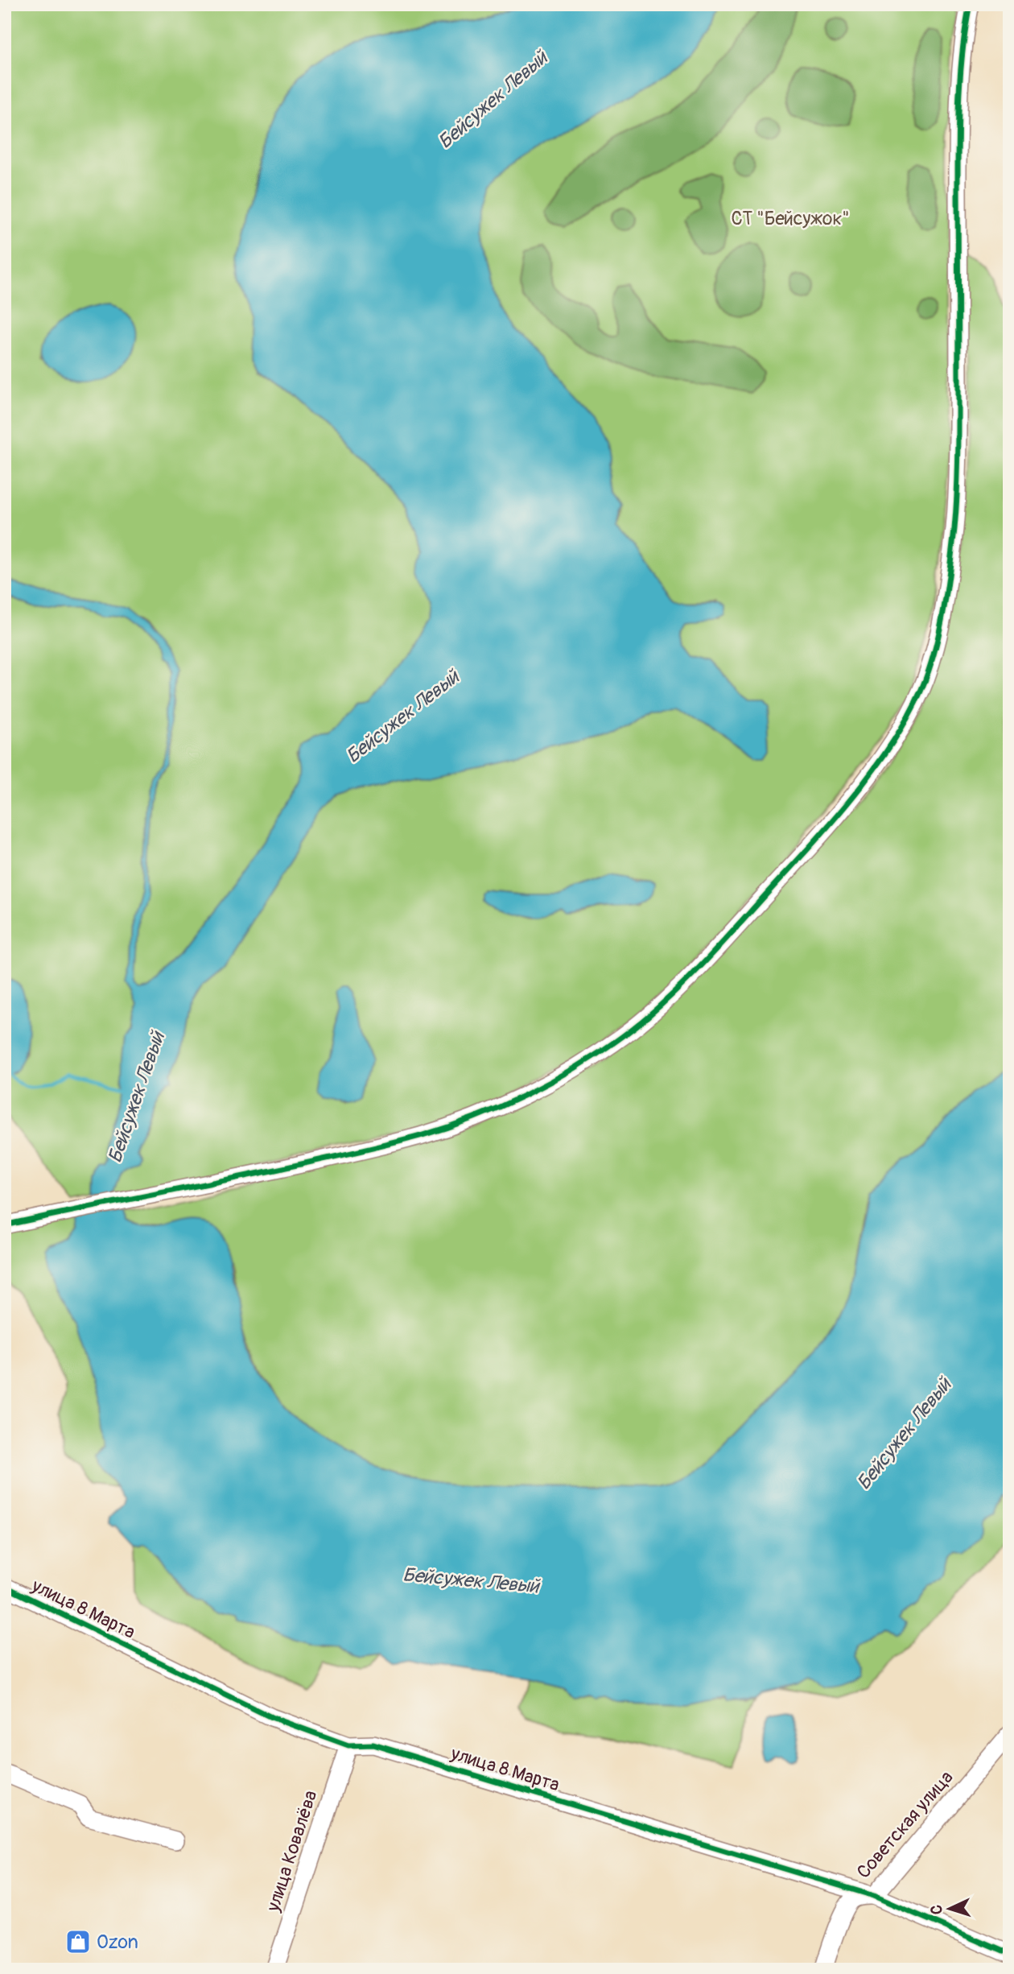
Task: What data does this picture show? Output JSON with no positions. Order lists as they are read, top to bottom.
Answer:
{
  "streets": {
    "street": ["улица 8 Марта", "Советская улица", "улица Ковалёва"]
  },
  "crossings": [
    ["улица 8 Марта", "Советская улица"],
    ["улица 8 Марта", "улица Ковалёва"]
  ],
  "water": ["Бейсужек Левый"],
  "parks": ["СТ \"Бейсужок\""],
  "places": {
    "shop": ["Ozon"]
  },
  "north": "left"
}
